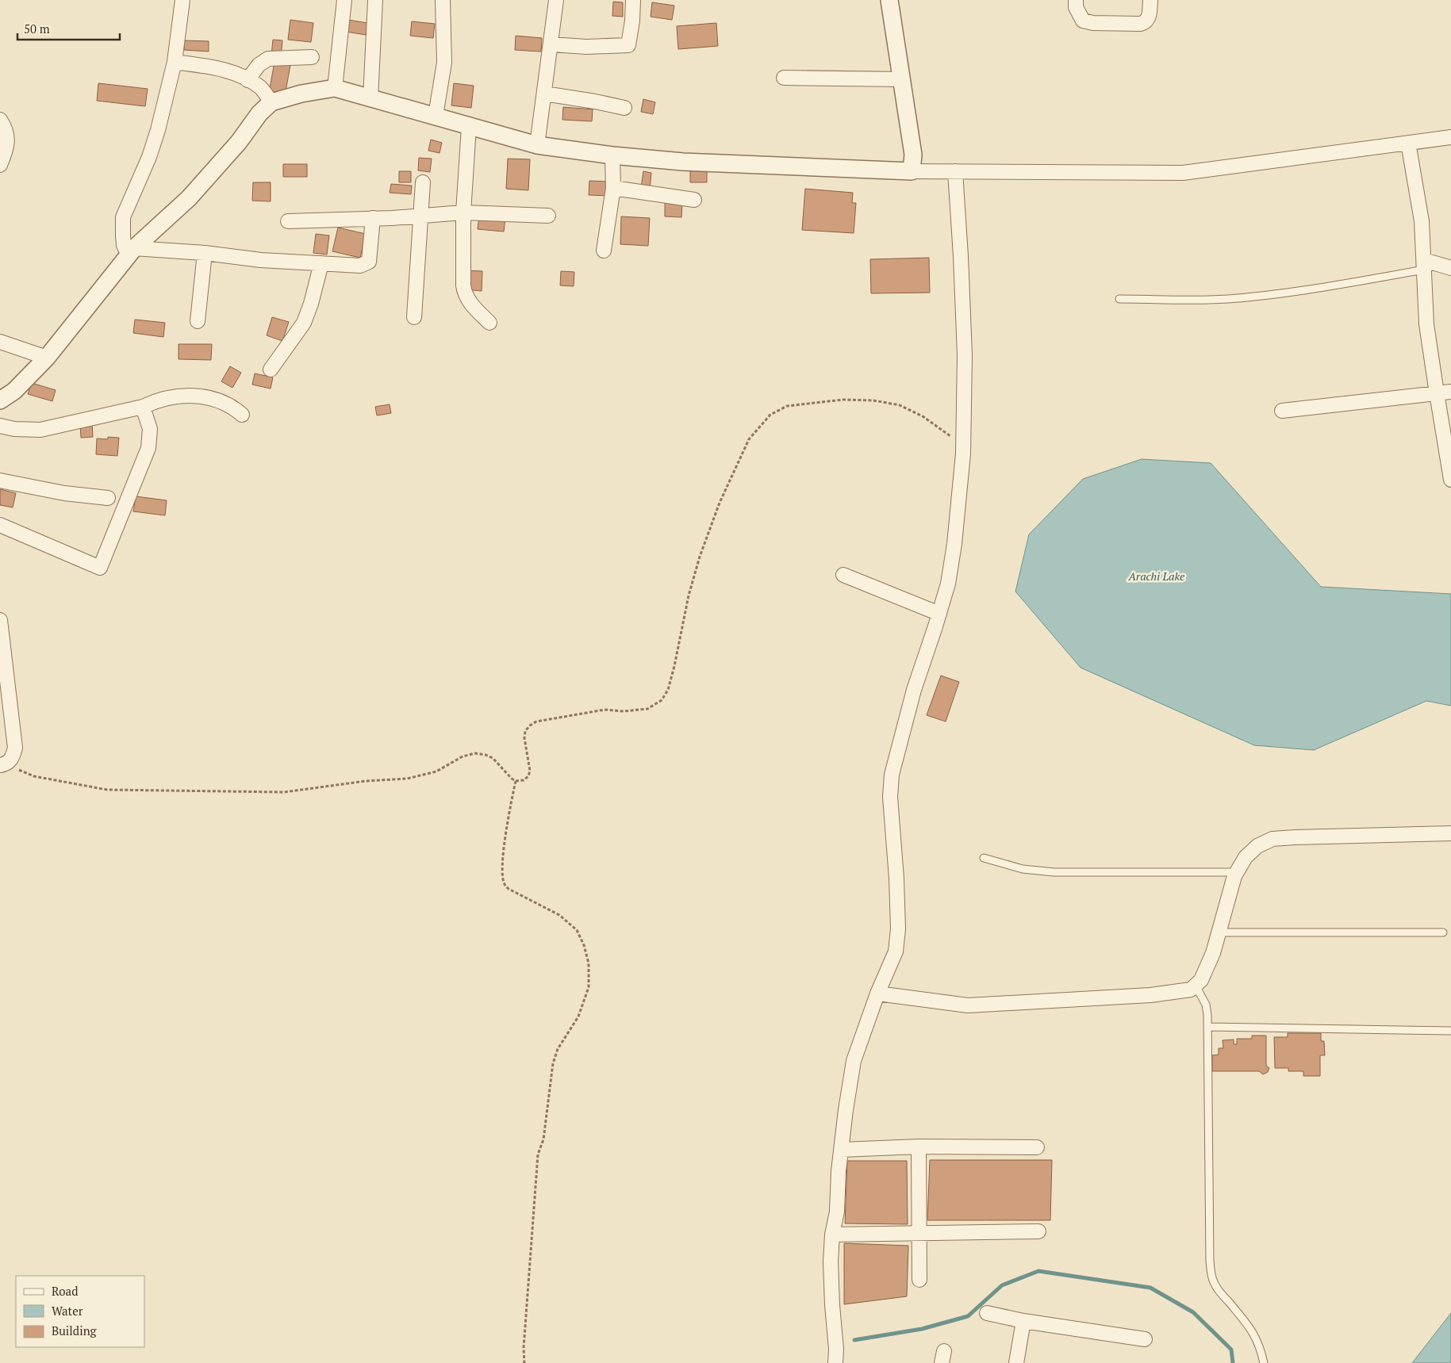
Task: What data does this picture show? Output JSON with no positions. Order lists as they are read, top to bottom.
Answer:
{
  "water": ["Arachi Lake"],
  "legend": ["Road", "Water", "Building"],
  "scale_bar": "50 m"
}
